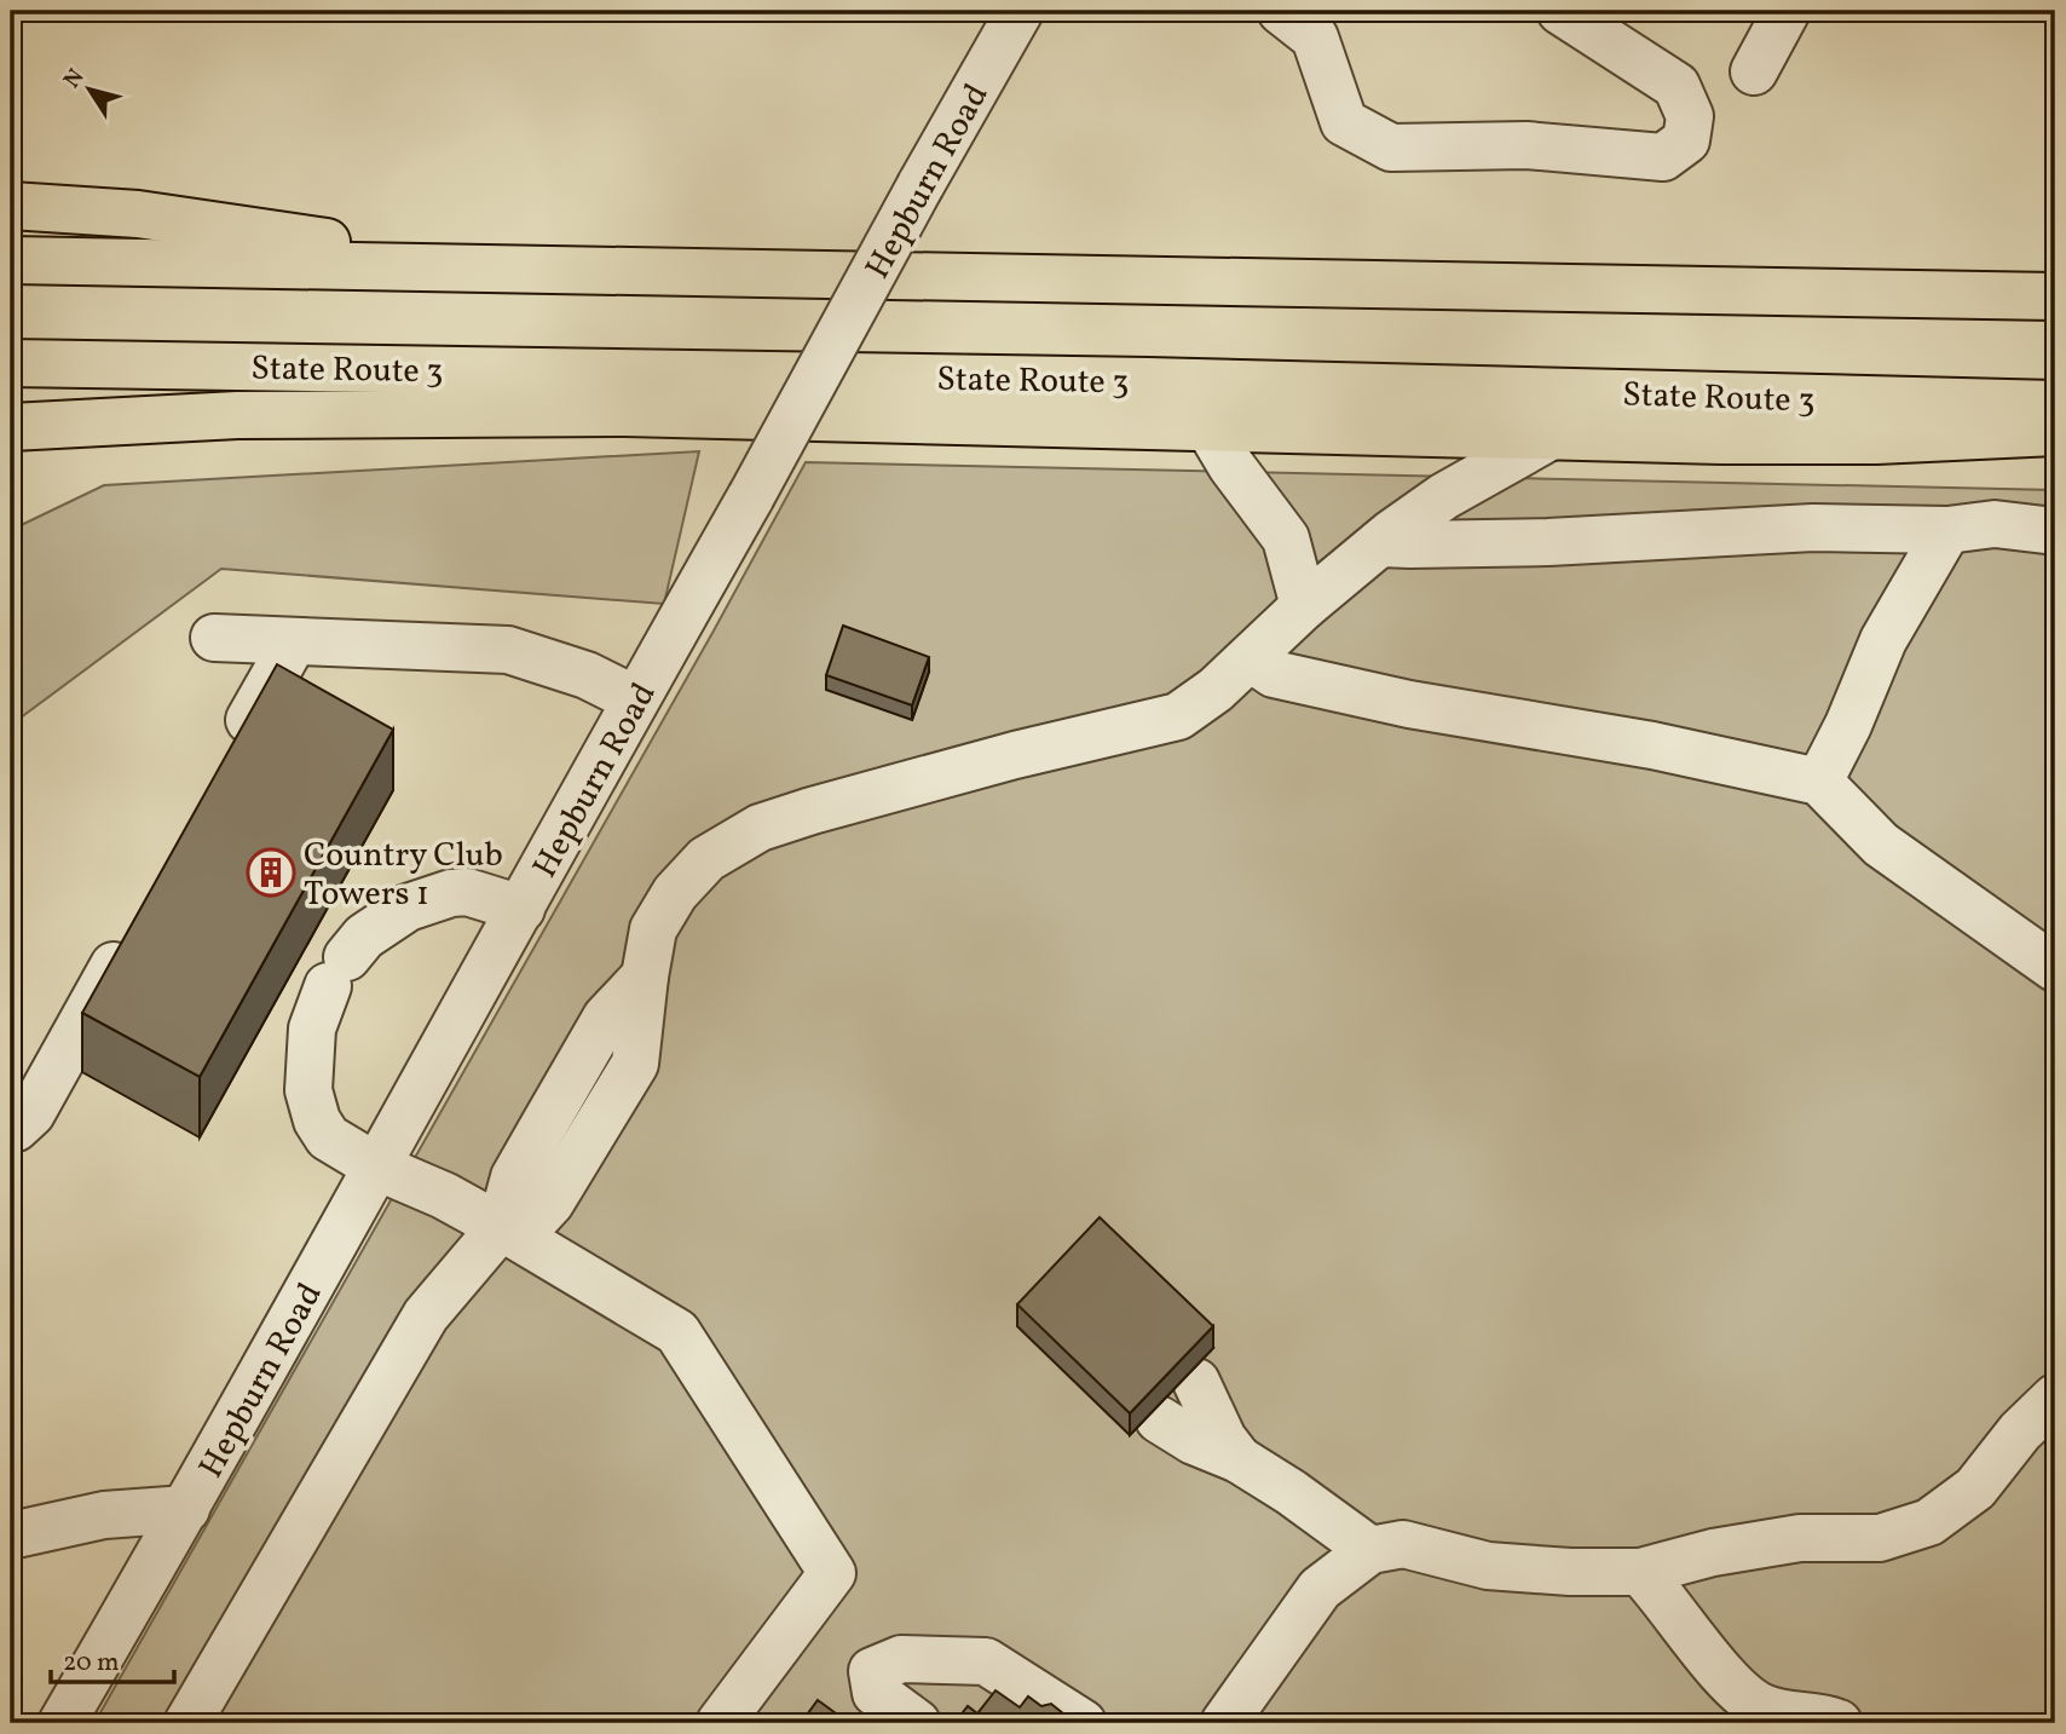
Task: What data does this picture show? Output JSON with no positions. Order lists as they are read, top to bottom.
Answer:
{
  "streets": {
    "highway": ["State Route 3"],
    "street": ["Hepburn Road"]
  },
  "places": {
    "building": ["Country Club Towers 1"]
  },
  "scale_bar": "20 m",
  "north": "top left"
}
